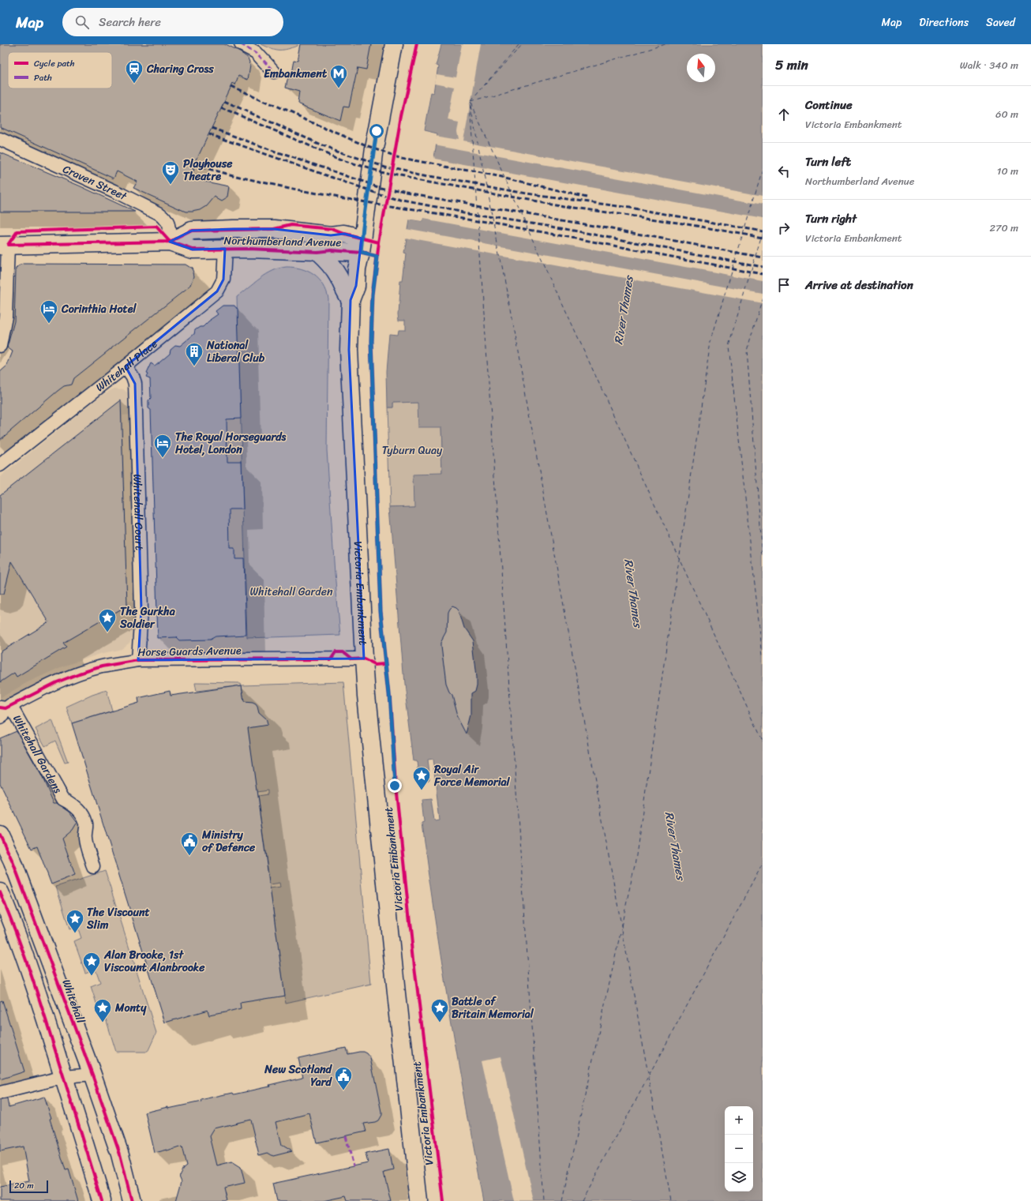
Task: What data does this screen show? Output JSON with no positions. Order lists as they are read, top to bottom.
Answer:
{
  "streets": {
    "main road": ["Northumberland Avenue", "Victoria Embankment", "Whitehall"],
    "street": [
      "Craven Street",
      "Whitehall Place",
      "Whitehall Court",
      "Horse Guards Avenue",
      "Whitehall Gardens"
    ]
  },
  "crossings": [
    ["Craven Street", "Northumberland Avenue"],
    ["Northumberland Avenue", "Whitehall Place"],
    ["Northumberland Avenue", "Victoria Embankment"],
    ["Whitehall Place", "Whitehall Court"],
    ["Whitehall Court", "Horse Guards Avenue"],
    ["Victoria Embankment", "Horse Guards Avenue"],
    ["Horse Guards Avenue", "Whitehall Gardens"]
  ],
  "water": ["River Thames"],
  "parks": ["Tyburn Quay", "Whitehall Garden"],
  "places": {
    "station": ["Charing Cross"],
    "metro station": ["Embankment"],
    "theatre": ["Playhouse Theatre"],
    "hotel": ["Corinthia Hotel", "The Royal Horseguards Hotel, London"],
    "building": ["National Liberal Club"],
    "place": [
      "The Gurkha Soldier",
      "Royal Air Force Memorial",
      "The Viscount Slim",
      "Alan Brooke, 1st Viscount Alanbrooke",
      "Monty",
      "Battle of Britain Memorial"
    ],
    "public building": ["Ministry of Defence", "New Scotland Yard"]
  },
  "legend": ["Cycle path", "Path"],
  "scale_bar": "20 m",
  "north": "top",
  "page": {
    "header": "Map",
    "search": "Search here",
    "nav": ["Map", "Directions", "Saved"],
    "heading": ["5 min", "Walk · 340 m"],
    "list": [
      ["Continue", "Victoria Embankment", "60 m"],
      ["Turn left", "Northumberland Avenue", "10 m"],
      ["Turn right", "Victoria Embankment", "270 m"],
      "Arrive at destination"
    ],
    "map_buttons": ["+", "−"],
    "scale": "20 m"
  }
}
